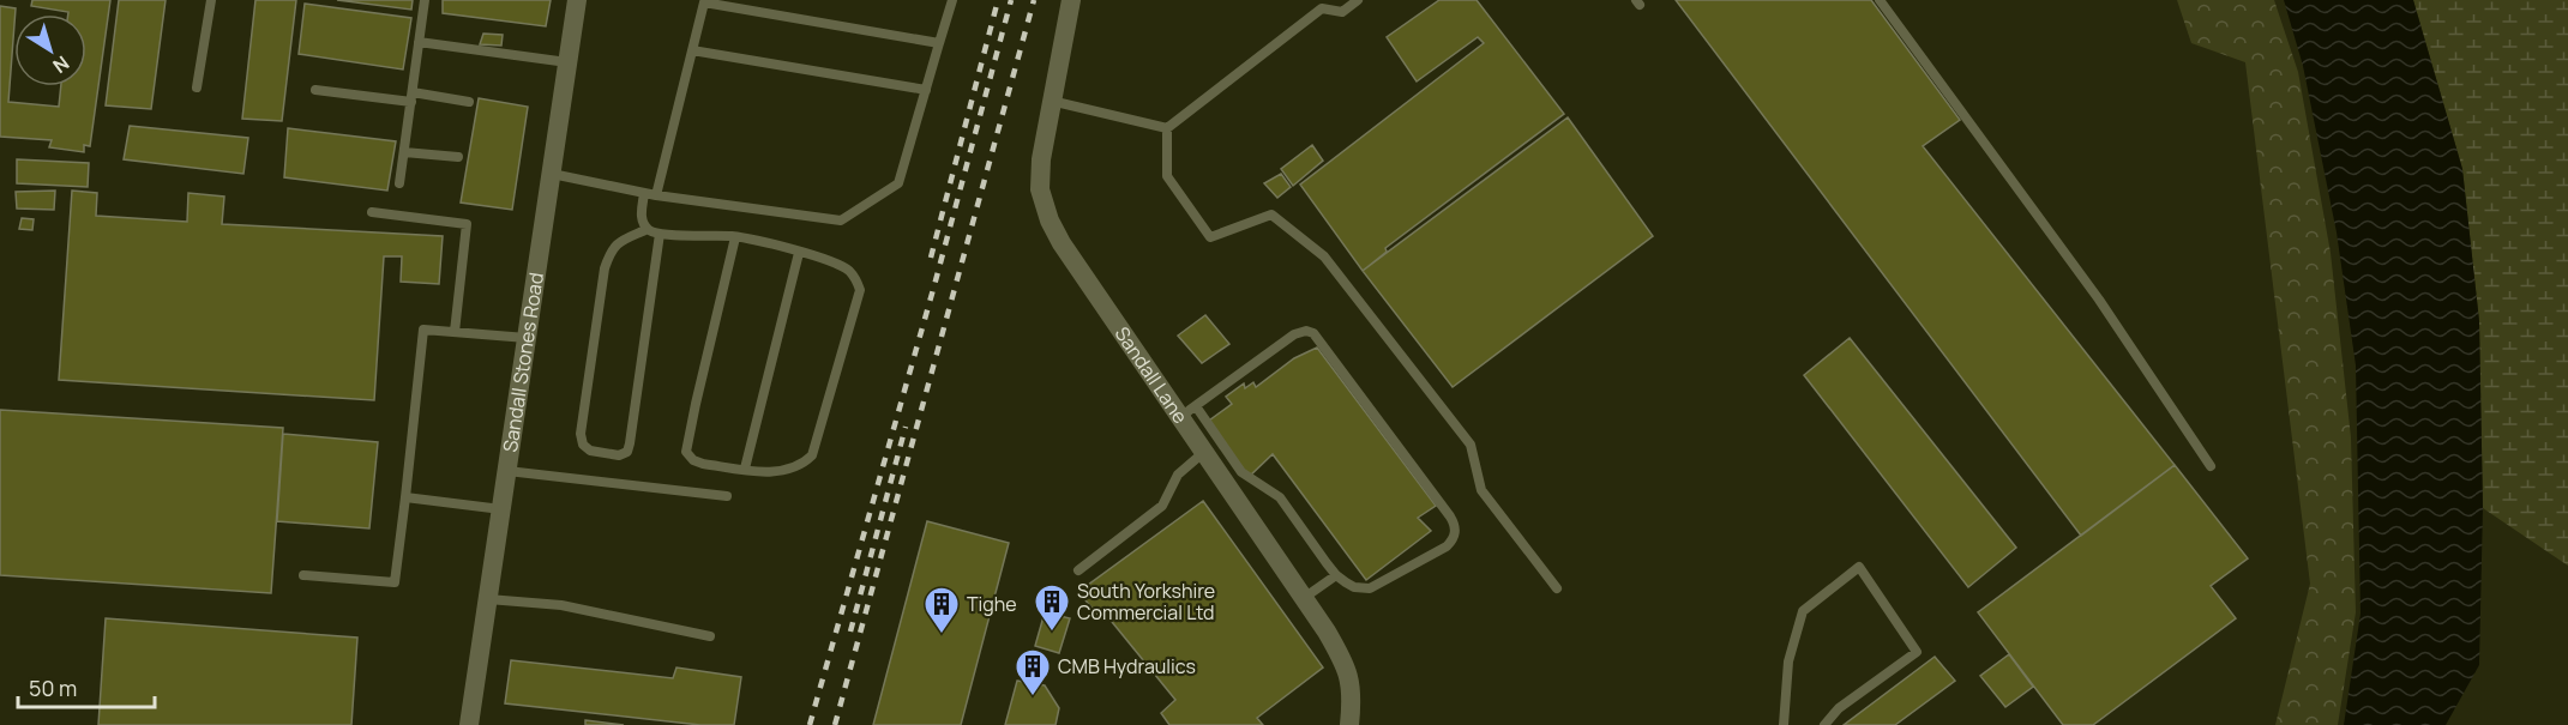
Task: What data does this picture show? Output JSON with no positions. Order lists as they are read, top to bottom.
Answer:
{
  "streets": {
    "street": ["Sandall Stones Road", "Sandall Lane"]
  },
  "places": {
    "building": ["South Yorkshire Commercial Ltd", "Tighe", "CMB Hydraulics"]
  },
  "scale_bar": "50 m",
  "north": "bottom right"
}
